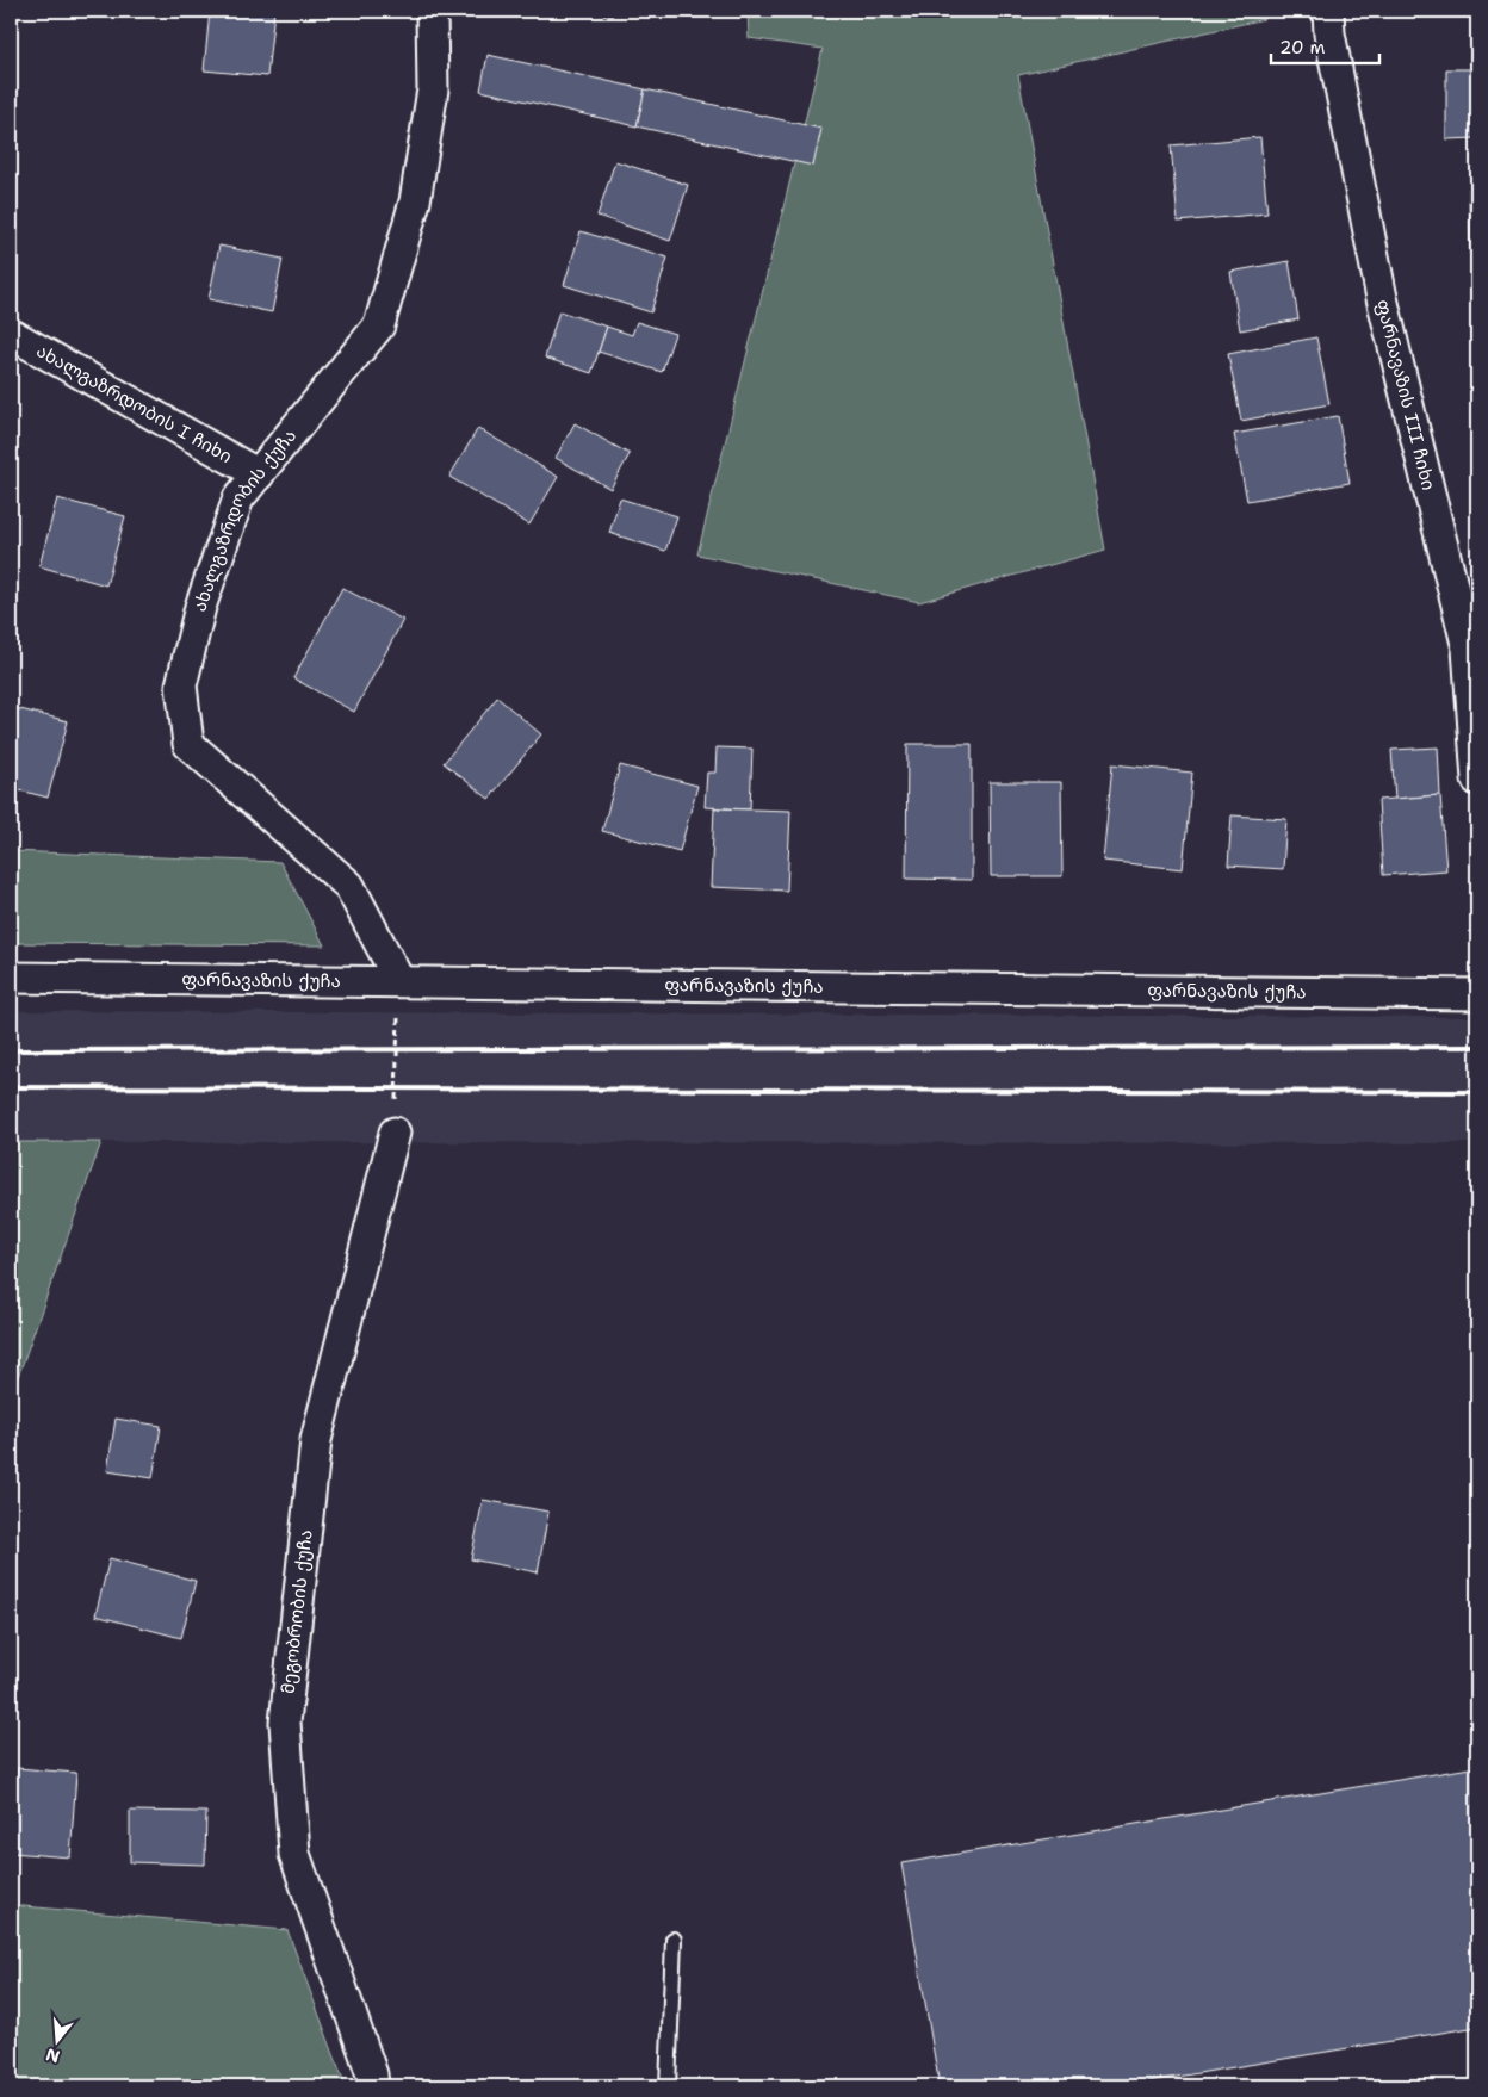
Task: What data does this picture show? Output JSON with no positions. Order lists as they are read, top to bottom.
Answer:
{
  "streets": {
    "street": [
      "ფარნავაზის III ჩიხი",
      "ახალგაზრდობის I ჩიხი",
      "ახალგაზრდობის ქუჩა",
      "ფარნავაზის ქუჩა",
      "მეგობრობის ქუჩა"
    ]
  },
  "crossings": [
    ["ახალგაზრდობის I ჩიხი", "ახალგაზრდობის ქუჩა"],
    ["ახალგაზრდობის ქუჩა", "ფარნავაზის ქუჩა"]
  ],
  "scale_bar": "20 m",
  "north": "bottom"
}
